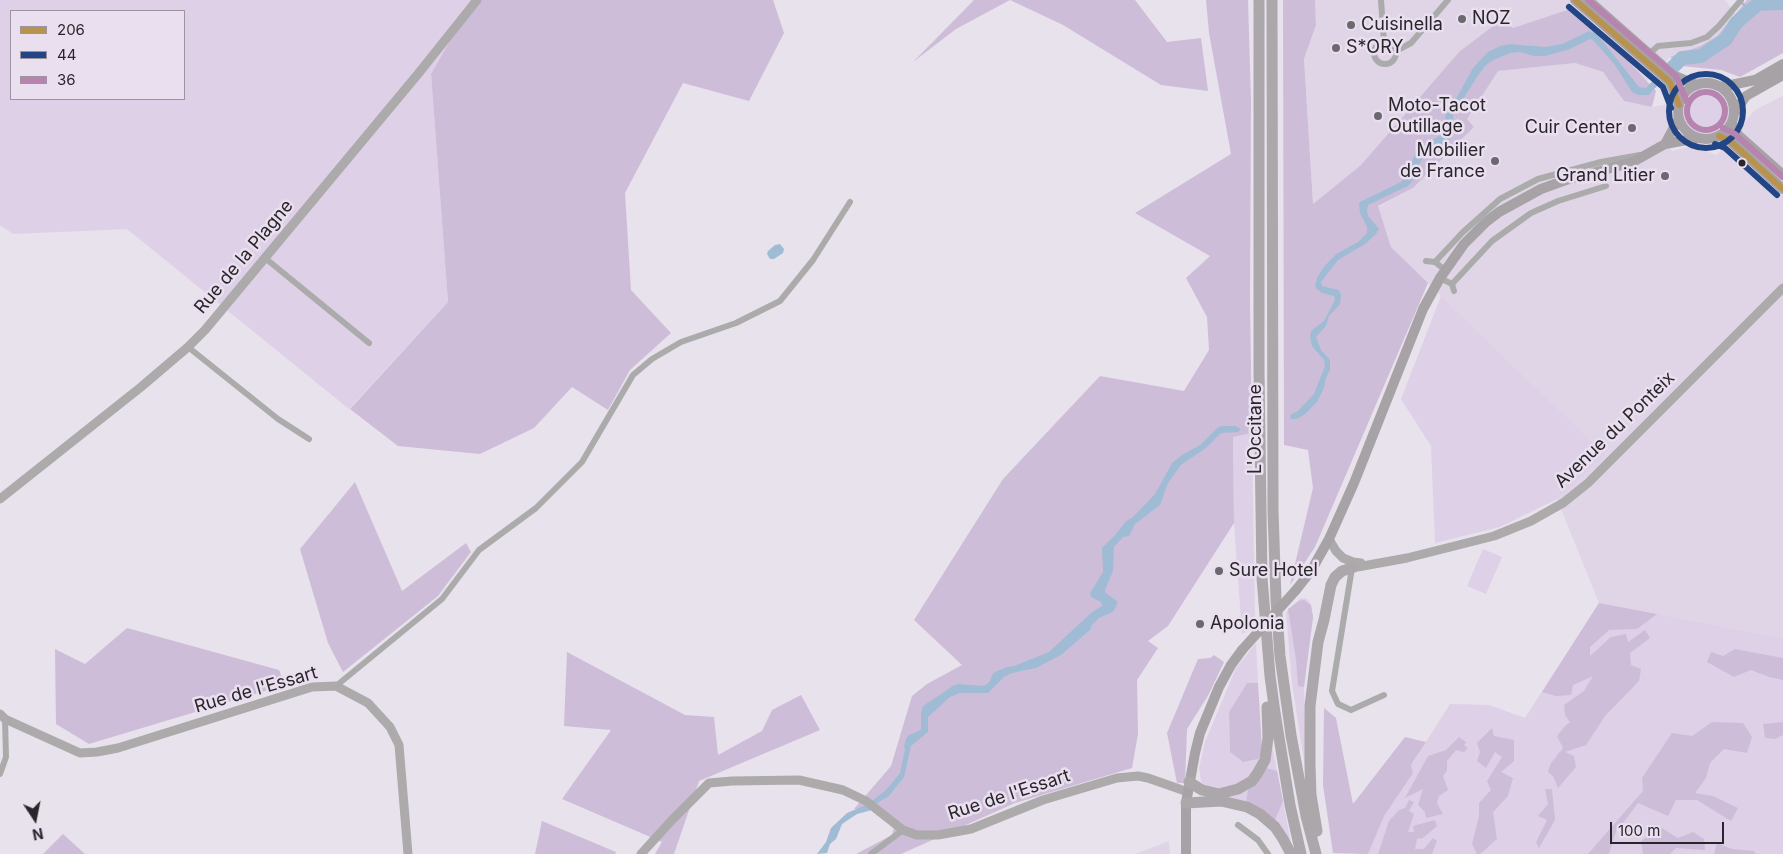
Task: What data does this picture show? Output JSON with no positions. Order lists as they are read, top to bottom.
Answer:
{
  "streets": {
    "highway": ["L'Occitane"],
    "street": ["Rue de la Plagne", "Avenue du Ponteix", "Rue de l'Essart"]
  },
  "places": [
    "NOZ",
    "Cuisinella",
    "S*ORY",
    "Moto-Tacot Outillage",
    "Cuir Center",
    "Mobilier de France",
    "Grand Litier",
    "Sure Hotel",
    "Apolonia"
  ],
  "lines": ["transit line 206", "transit line 36", "transit line 44"],
  "legend": ["206", "44", "36"],
  "scale_bar": "100 m",
  "north": "bottom"
}
